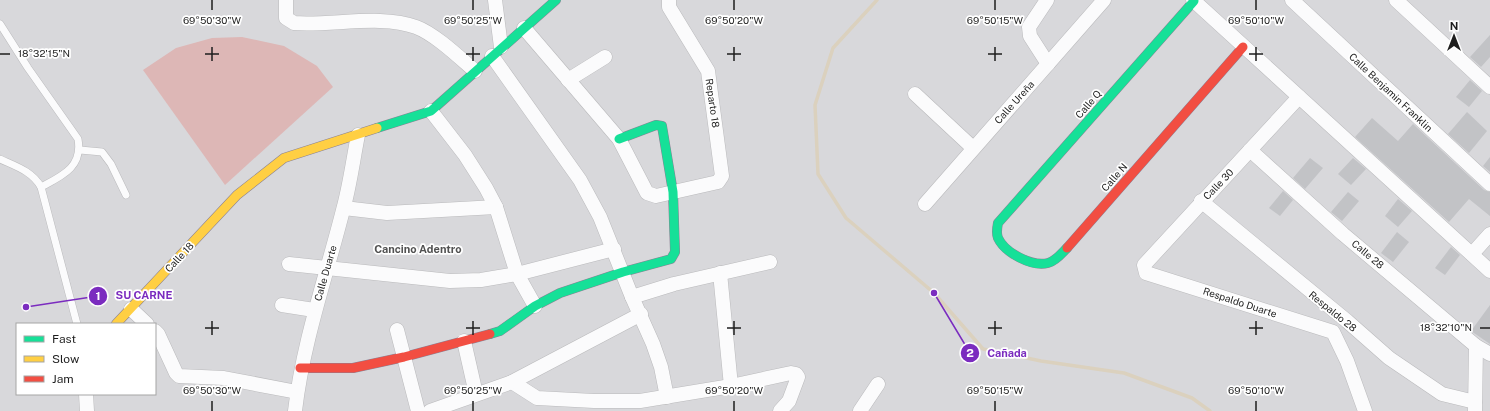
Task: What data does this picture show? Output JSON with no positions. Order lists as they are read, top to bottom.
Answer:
{
  "streets": {
    "street": [
      "Calle Benjamin Franklin",
      "Calle Ureña",
      "Reparto 18",
      "Calle Q",
      "Calle N",
      "Calle 30",
      "Calle 28",
      "Calle 18",
      "Calle Duarte",
      "Respaldo Duarte",
      "Respaldo 28"
    ]
  },
  "crossings": [
    ["Calle Q", "Calle N"],
    ["Calle 30", "Calle 28"],
    ["Calle 30", "Respaldo Duarte"],
    ["Calle 30", "Respaldo 28"],
    ["Calle 18", "Calle Duarte"]
  ],
  "districts": ["Cancino Adentro"],
  "places": ["Cañada", "SU CARNE"],
  "legend": ["Fast", "Slow", "Jam"],
  "north": "top",
  "coordinates": [
    "69°50'30\"W",
    "69°50'25\"W",
    "69°50'20\"W",
    "69°50'15\"W",
    "69°50'10\"W",
    "18°32'15\"N",
    "18°32'10\"N"
  ]
}
